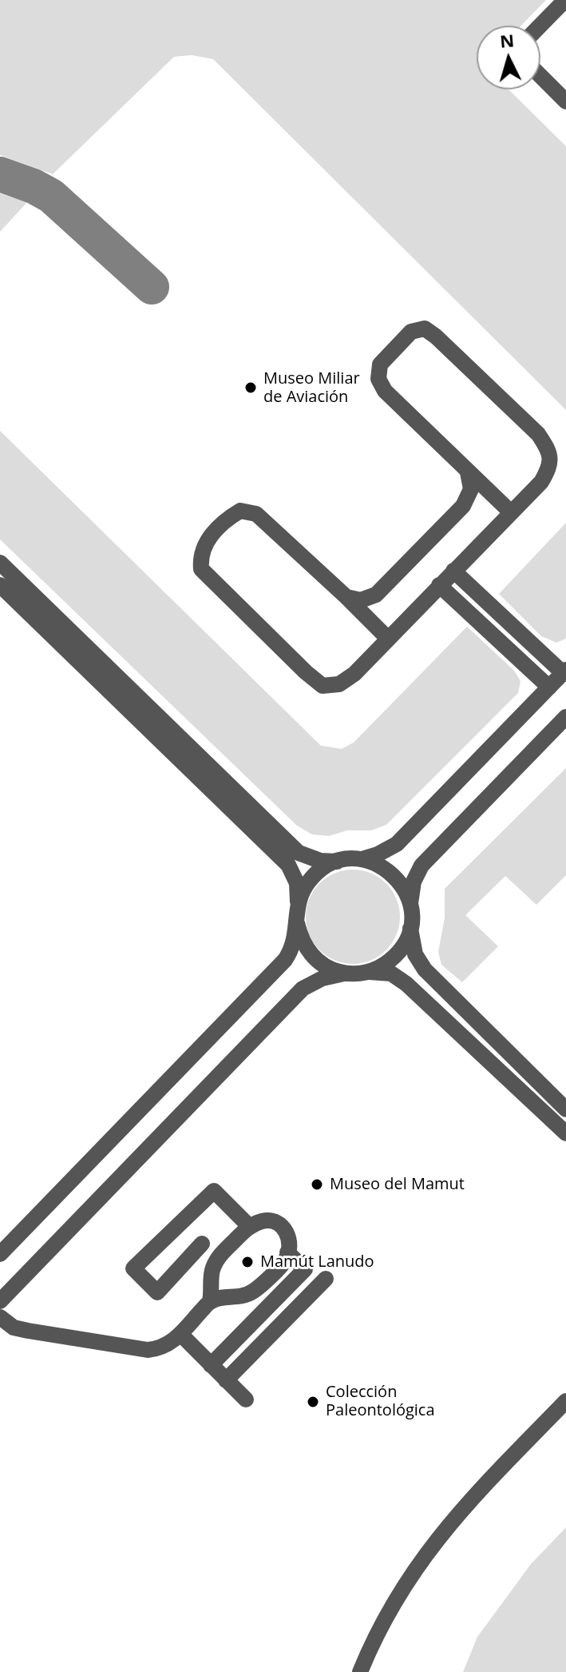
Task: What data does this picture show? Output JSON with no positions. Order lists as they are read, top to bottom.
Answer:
{
  "places": [
    "Museo Miliar de Aviación",
    "Museo del Mamut",
    "Mamút Lanudo",
    "Colección Paleontológica"
  ],
  "north": "top"
}
